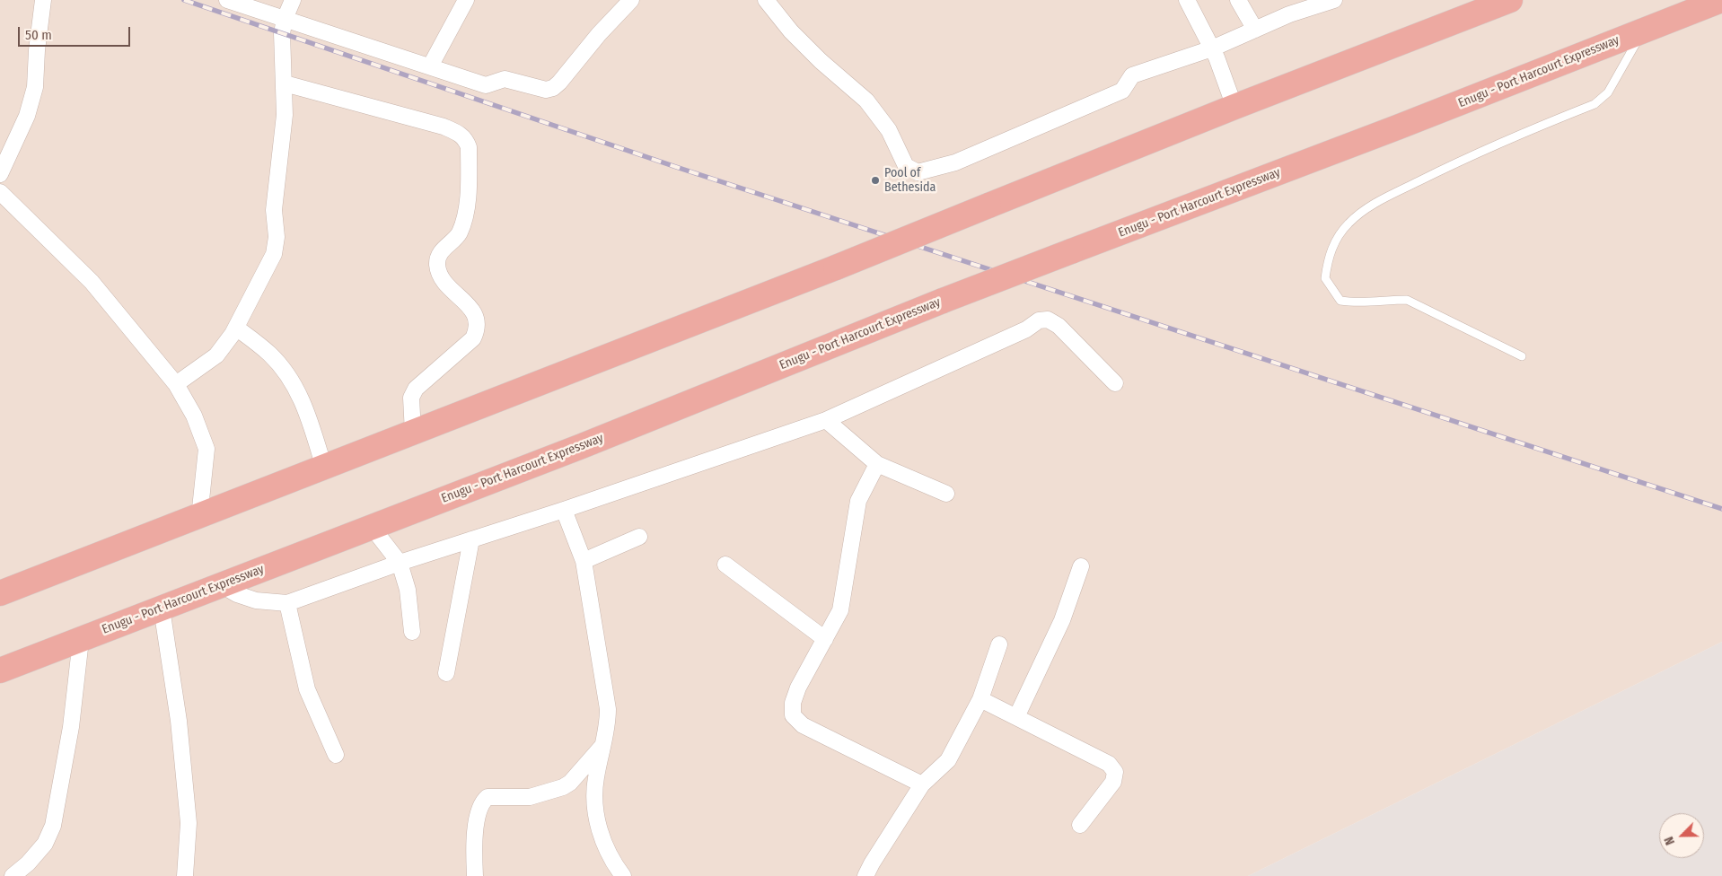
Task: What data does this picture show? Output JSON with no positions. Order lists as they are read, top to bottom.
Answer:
{
  "streets": {
    "highway": ["Enugu - Port Harcourt Expressway"]
  },
  "places": ["Pool of Bethesida"],
  "scale_bar": "50 m",
  "north": "bottom left"
}
